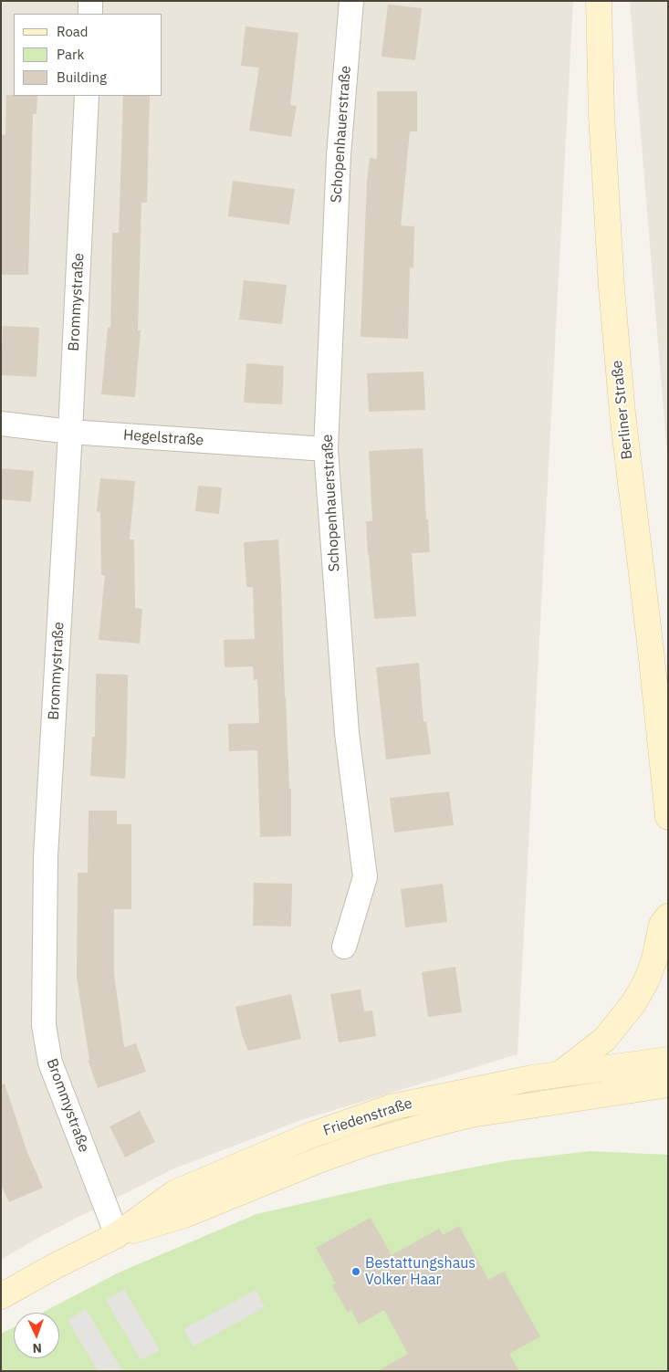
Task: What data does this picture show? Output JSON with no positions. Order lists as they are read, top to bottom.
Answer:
{
  "streets": {
    "main road": ["Berliner Straße", "Friedenstraße"],
    "street": ["Schopenhauerstraße", "Brommystraße", "Hegelstraße"]
  },
  "crossings": [
    ["Schopenhauerstraße", "Hegelstraße"],
    ["Brommystraße", "Hegelstraße"],
    ["Brommystraße", "Friedenstraße"]
  ],
  "places": ["Bestattungshaus Volker Haar"],
  "legend": ["Road", "Park", "Building"],
  "north": "bottom"
}
